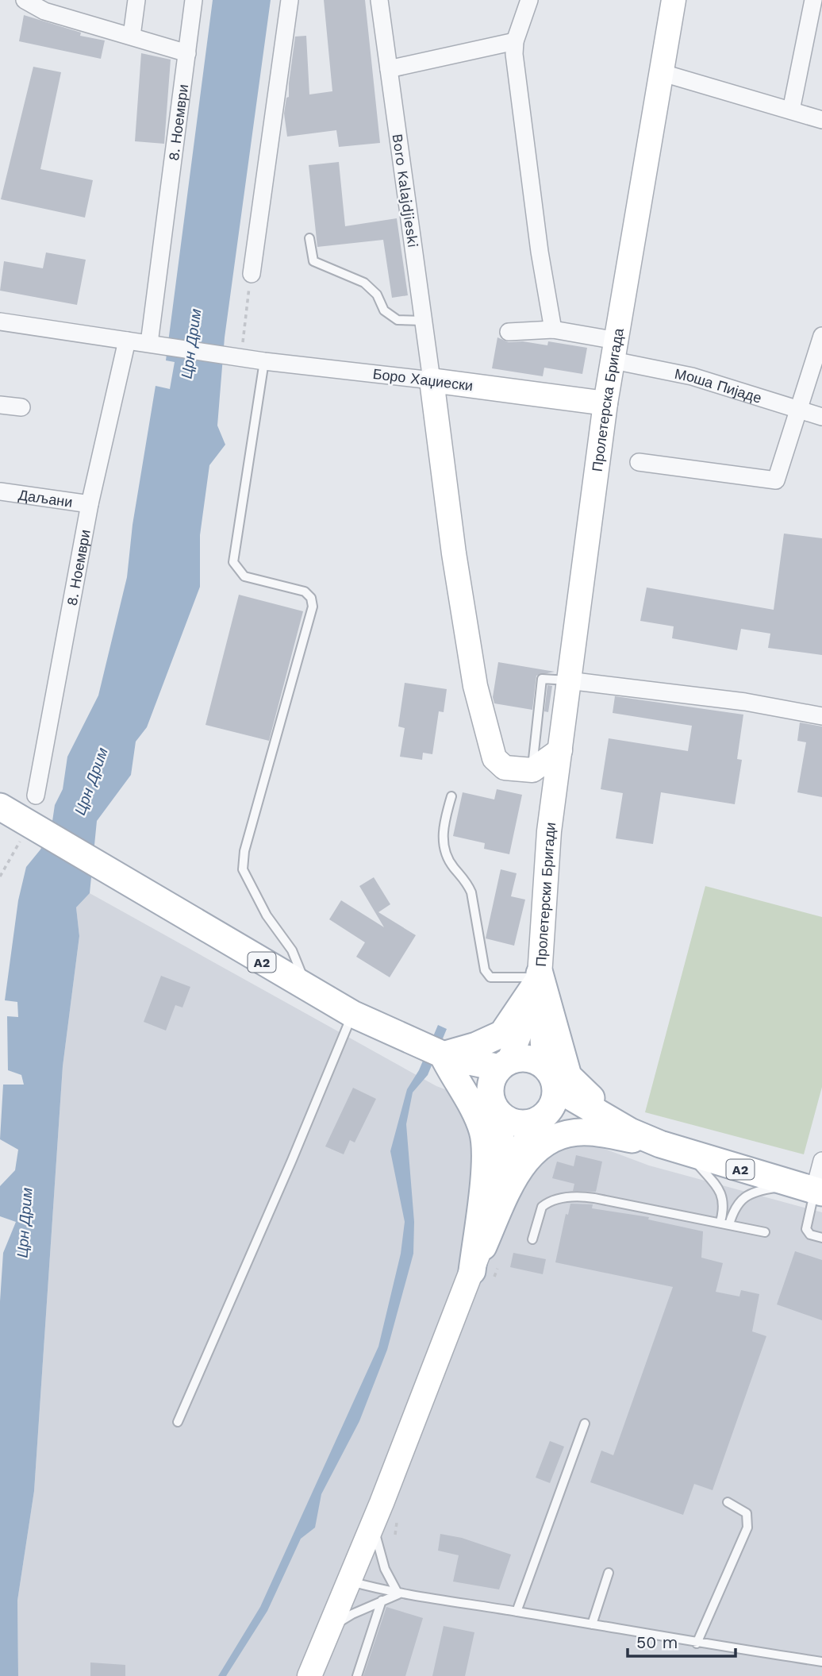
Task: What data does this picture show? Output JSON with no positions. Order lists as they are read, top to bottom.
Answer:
{
  "streets": {
    "main road": ["A2"],
    "street": [
      "8. Ноември",
      "Boro Kalajdjieski",
      "Боро Хаџиески",
      "Моша Пијаде",
      "Пролетерска Бригада",
      "Даљани",
      "Пролетерски Бригади"
    ]
  },
  "crossings": [
    ["8. Ноември", "Боро Хаџиески"],
    ["8. Ноември", "Даљани"],
    ["Boro Kalajdjieski", "Боро Хаџиески"],
    ["Боро Хаџиески", "Пролетерска Бригада"],
    ["Моша Пијаде", "Пролетерска Бригада"],
    ["Пролетерска Бригада", "Пролетерски Бригади"],
    ["Пролетерски Бригади", "A2"]
  ],
  "water": ["Црн Дрим"],
  "scale_bar": "50 m"
}
